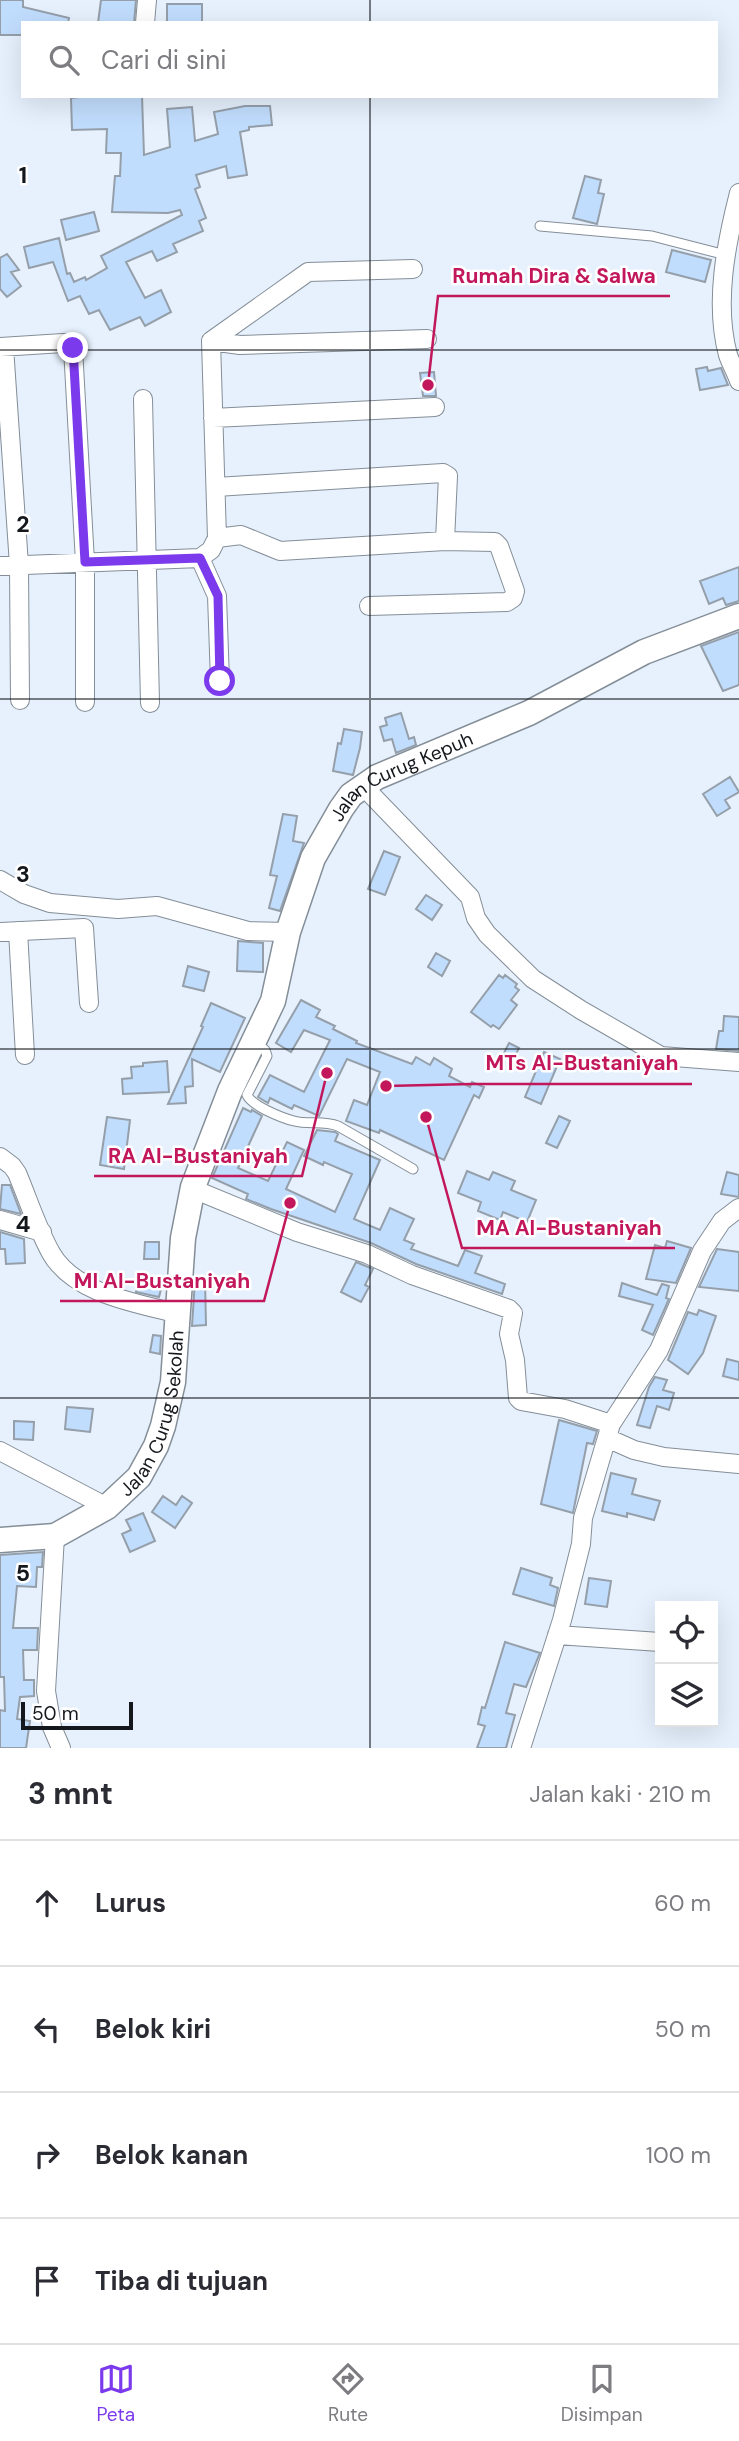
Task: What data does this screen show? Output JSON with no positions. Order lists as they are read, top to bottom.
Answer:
{
  "streets": {
    "street": ["Jalan Curug Kepuh", "Jalan Curug Sekolah"]
  },
  "crossings": [
    ["Jalan Curug Kepuh", "Jalan Curug Sekolah"]
  ],
  "places": [
    "Rumah Dira & Salwa",
    "RA Al-Bustaniyah",
    "MTs Al-Bustaniyah",
    "MA Al-Bustaniyah",
    "MI Al-Bustaniyah"
  ],
  "scale_bar": "50 m",
  "page": {
    "search": "Cari di sini",
    "scale": "50 m",
    "heading": ["3 mnt", "Jalan kaki · 210 m"],
    "list": [
      ["Lurus", "60 m"],
      ["Belok kiri", "50 m"],
      ["Belok kanan", "100 m"],
      "Tiba di tujuan"
    ],
    "nav": ["Peta", "Rute", "Disimpan"]
  },
  "grid": {
    "rows": [
      "1",
      "2",
      "3",
      "4",
      "5"
    ]
  }
}
